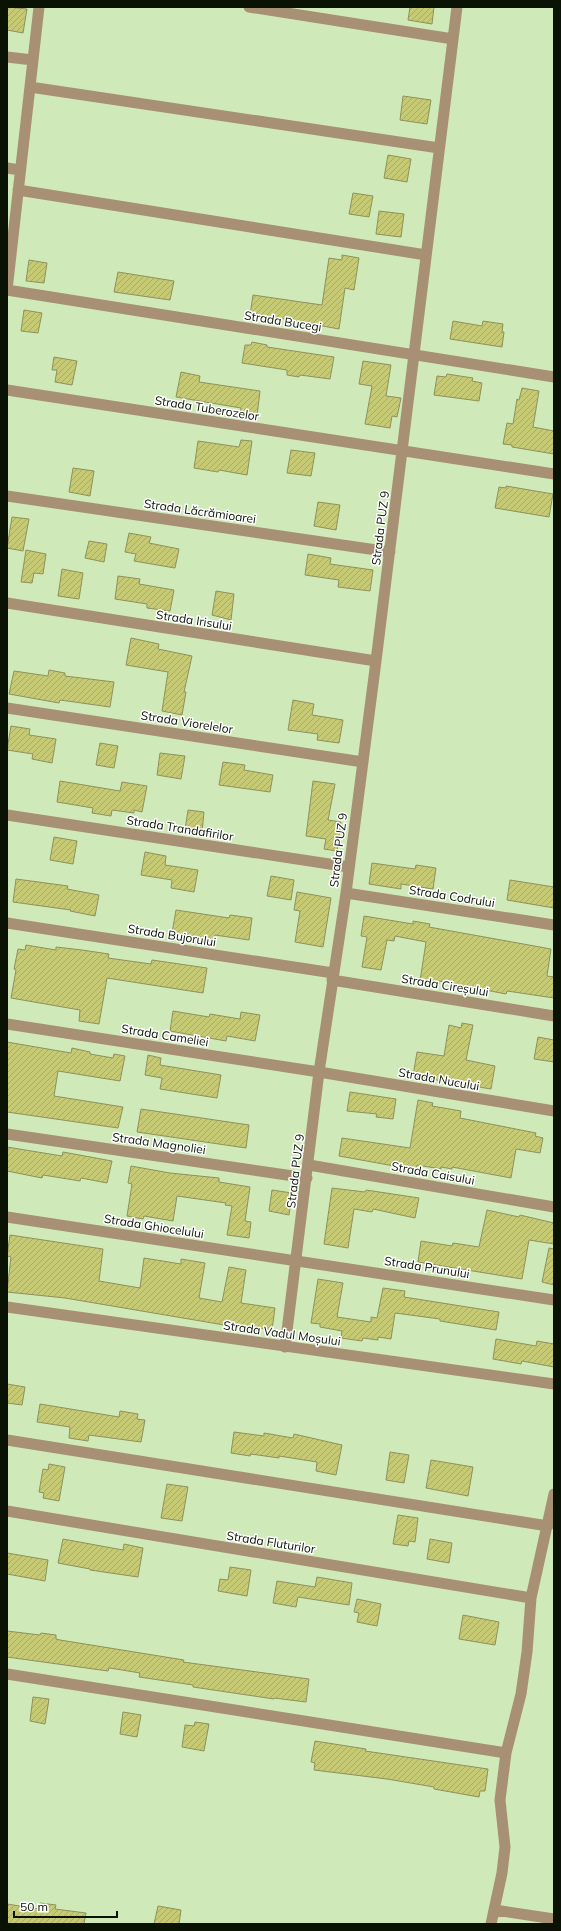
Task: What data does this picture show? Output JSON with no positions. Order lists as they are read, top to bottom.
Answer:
{
  "streets": {
    "street": [
      "Strada Bucegi",
      "Strada Tuberozelor",
      "Strada Lăcrămioarei",
      "Strada PUZ 9",
      "Strada Irisului",
      "Strada Viorelelor",
      "Strada Trandafirilor",
      "Strada Codrului",
      "Strada Bujorului",
      "Strada Cireșului",
      "Strada Cameliei",
      "Strada Nucului",
      "Strada Magnoliei",
      "Strada Caisului",
      "Strada Ghiocelului",
      "Strada Prunului",
      "Strada Vadul Moșului",
      "Strada Fluturilor"
    ]
  },
  "crossings": [
    ["Strada Bucegi", "Strada PUZ 9"],
    ["Strada Tuberozelor", "Strada PUZ 9"],
    ["Strada Lăcrămioarei", "Strada PUZ 9"],
    ["Strada PUZ 9", "Strada Irisului"],
    ["Strada PUZ 9", "Strada Viorelelor"],
    ["Strada PUZ 9", "Strada Trandafirilor"],
    ["Strada PUZ 9", "Strada Codrului"],
    ["Strada PUZ 9", "Strada Bujorului"],
    ["Strada PUZ 9", "Strada Cireșului"],
    ["Strada PUZ 9", "Strada Cameliei"],
    ["Strada PUZ 9", "Strada Nucului"],
    ["Strada PUZ 9", "Strada Magnoliei"],
    ["Strada PUZ 9", "Strada Caisului"],
    ["Strada PUZ 9", "Strada Ghiocelului"],
    ["Strada PUZ 9", "Strada Prunului"],
    ["Strada PUZ 9", "Strada Vadul Moșului"],
    ["Strada Bujorului", "Strada Cireșului"],
    ["Strada Cameliei", "Strada Nucului"],
    ["Strada Ghiocelului", "Strada Prunului"]
  ],
  "scale_bar": "50 m"
}
